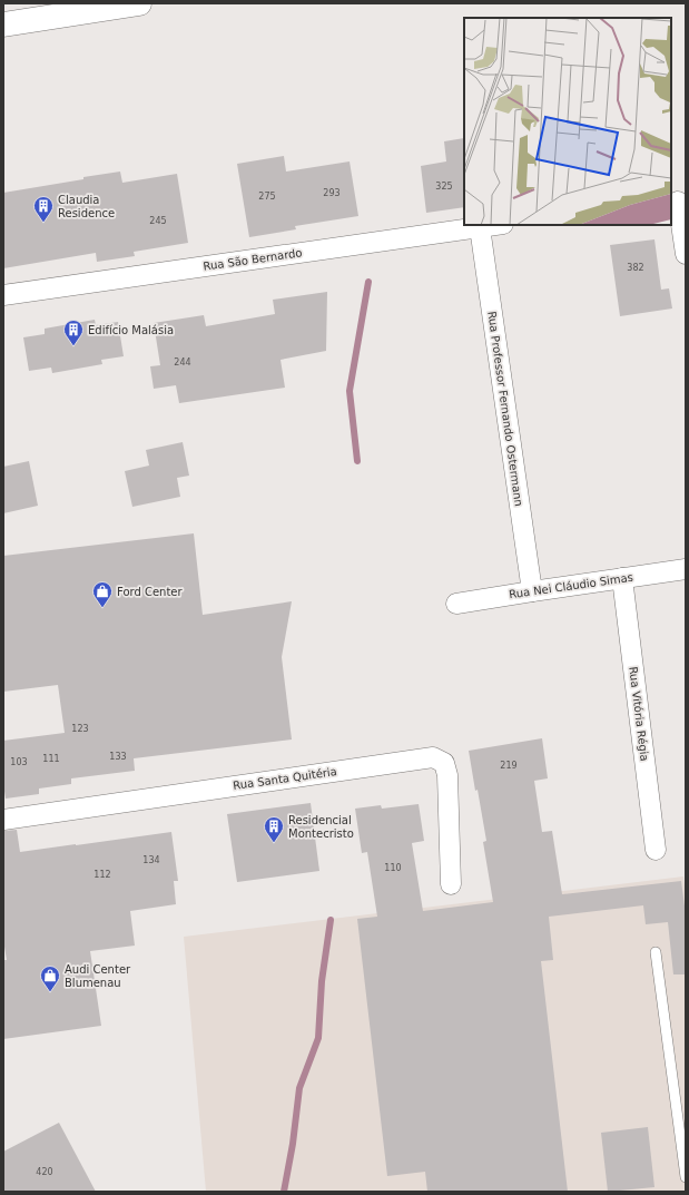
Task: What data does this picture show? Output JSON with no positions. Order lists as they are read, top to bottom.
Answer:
{
  "streets": {
    "street": [
      "Rua São Bernardo",
      "Rua Professor Fernando Ostermann",
      "Rua Nei Cláudio Simas",
      "Rua Vitória Régia",
      "Rua Santa Quitéria"
    ]
  },
  "crossings": [
    ["Rua São Bernardo", "Rua Professor Fernando Ostermann"],
    ["Rua Professor Fernando Ostermann", "Rua Nei Cláudio Simas"],
    ["Rua Nei Cláudio Simas", "Rua Vitória Régia"]
  ],
  "places": {
    "building": ["Claudia Residence", "Edifício Malásia", "Residencial Montecristo"],
    "shop": ["Ford Center", "Audi Center Blumenau"]
  },
  "house_numbers": [
    "325",
    "293",
    "275",
    "245",
    "382",
    "244",
    "123",
    "133",
    "111",
    "103",
    "219",
    "134",
    "110",
    "112",
    "420"
  ]
}
